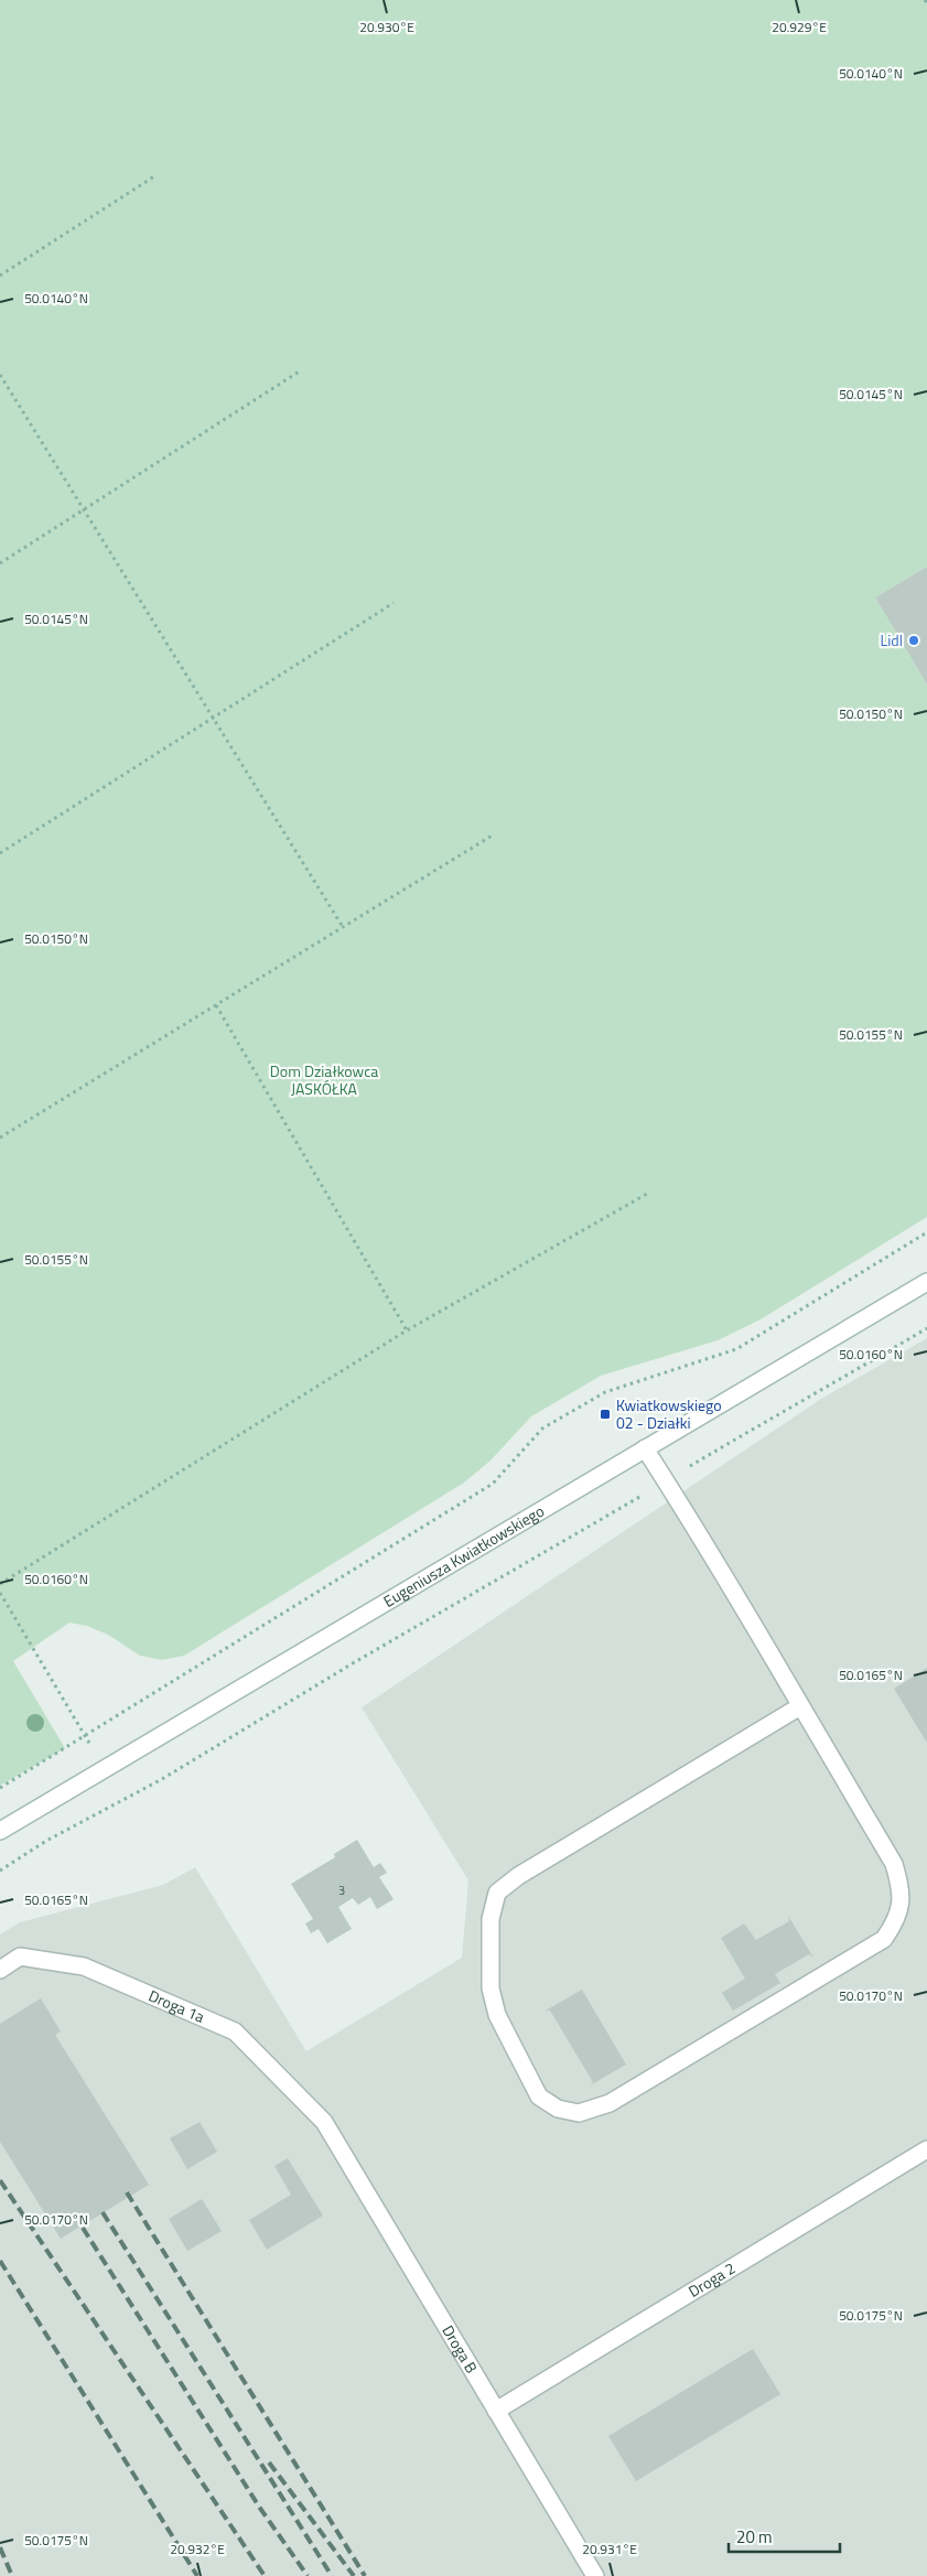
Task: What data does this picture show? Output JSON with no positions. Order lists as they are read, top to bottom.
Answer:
{
  "streets": {
    "main road": [
      "Eugeniusza Kwiatkowskiego",
      "Droga 1a",
      "Droga 2",
      "Droga B"
    ]
  },
  "crossings": [
    ["Droga 1a", "Droga B"],
    ["Droga 2", "Droga B"]
  ],
  "parks": ["Dom Działkowca JASKÓŁKA"],
  "places": {
    "other": ["Lidl"],
    "transit": ["Kwiatkowskiego 02 - Działki"]
  },
  "house_numbers": ["3"],
  "scale_bar": "20 m",
  "coordinates": [
    "20.930°E",
    "20.929°E",
    "50.0140°N",
    "50.0145°N",
    "50.0150°N",
    "50.0155°N",
    "50.0160°N",
    "50.0165°N",
    "50.0170°N",
    "50.0175°N",
    "20.932°E",
    "20.931°E"
  ]
}
